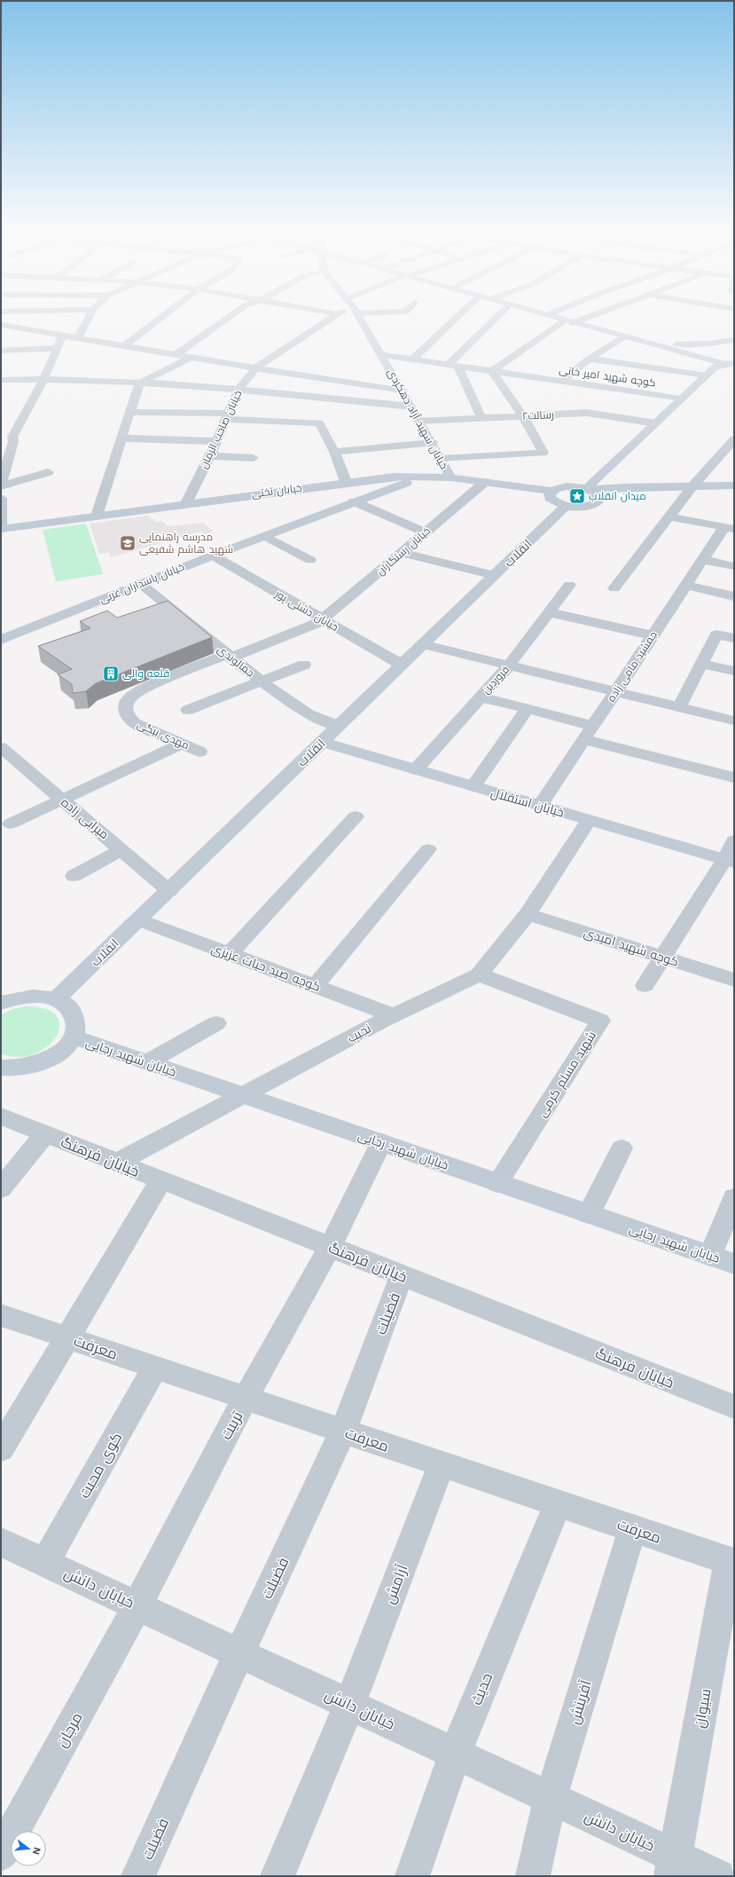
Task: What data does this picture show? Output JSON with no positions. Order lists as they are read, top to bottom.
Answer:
{
  "streets": {
    "main road": [
      "خیابان شهید آزاد دهکردی",
      "خیابان تختی",
      "انقلاب",
      "خیابان پاسداران غربی",
      "خیابان استقلال",
      "خیابان شهید رجایی"
    ],
    "street": [
      "کوچه شهید امیر خانی",
      "رسالت۲",
      "خیابان صاحب الزمان",
      "خیابان رستگاران",
      "خیابان دشتی پور",
      "جمالوندی",
      "جمشید مامی زاده",
      "فروردین",
      "مهدی بیگی",
      "میرابی زاده",
      "کوچه شهید امیدی",
      "کوچه صید حیات عزیزی",
      "نجیب",
      "شهید مسلم کرمی",
      "خیابان فرهنگ",
      "فضیلت",
      "معرفت",
      "تربیت",
      "کوی محبت",
      "آرامش",
      "خیابان دانش",
      "حدیث",
      "آفرینش",
      "سیوان",
      "مرجان"
    ]
  },
  "crossings": [
    ["کوچه شهید امیر خانی", "خیابان شهید آزاد دهکردی"],
    ["رسالت۲", "خیابان شهید آزاد دهکردی"],
    ["خیابان شهید آزاد دهکردی", "خیابان تختی"],
    ["خیابان صاحب الزمان", "خیابان تختی"],
    ["خیابان تختی", "خیابان رستگاران"],
    ["خیابان تختی", "خیابان پاسداران غربی"],
    ["خیابان رستگاران", "خیابان دشتی پور"],
    ["خیابان رستگاران", "جمالوندی"],
    ["خیابان رستگاران", "مهدی بیگی"],
    ["انقلاب", "خیابان دشتی پور"],
    ["انقلاب", "جمالوندی"],
    ["انقلاب", "خیابان استقلال"],
    ["انقلاب", "میرابی زاده"],
    ["انقلاب", "کوچه صید حیات عزیزی"],
    ["خیابان پاسداران غربی", "خیابان دشتی پور"],
    ["خیابان پاسداران غربی", "جمالوندی"],
    ["جمالوندی", "مهدی بیگی"],
    ["جمشید مامی زاده", "خیابان استقلال"],
    ["فروردین", "خیابان استقلال"],
    ["کوچه صید حیات عزیزی", "نجیب"],
    ["نجیب", "خیابان شهید رجایی"],
    ["نجیب", "شهید مسلم کرمی"],
    ["نجیب", "خیابان فرهنگ"],
    ["خیابان شهید رجایی", "شهید مسلم کرمی"],
    ["خیابان شهید رجایی", "تربیت"],
    ["خیابان فرهنگ", "فضیلت"],
    ["خیابان فرهنگ", "تربیت"],
    ["فضیلت", "معرفت"],
    ["فضیلت", "خیابان دانش"],
    ["معرفت", "تربیت"],
    ["معرفت", "کوی محبت"],
    ["معرفت", "آرامش"],
    ["معرفت", "حدیث"],
    ["معرفت", "آفرینش"],
    ["معرفت", "سیوان"],
    ["تربیت", "خیابان دانش"],
    ["تربیت", "مرجان"],
    ["کوی محبت", "خیابان دانش"],
    ["آرامش", "خیابان دانش"],
    ["خیابان دانش", "حدیث"],
    ["خیابان دانش", "آفرینش"],
    ["خیابان دانش", "سیوان"],
    ["خیابان دانش", "مرجان"]
  ],
  "places": {
    "place": ["میدان انقلاب"],
    "school or university": ["مدرسه راهنمایی شهید هاشم شفیعی"],
    "building": ["قلعه والی"]
  },
  "north": "right"
}
